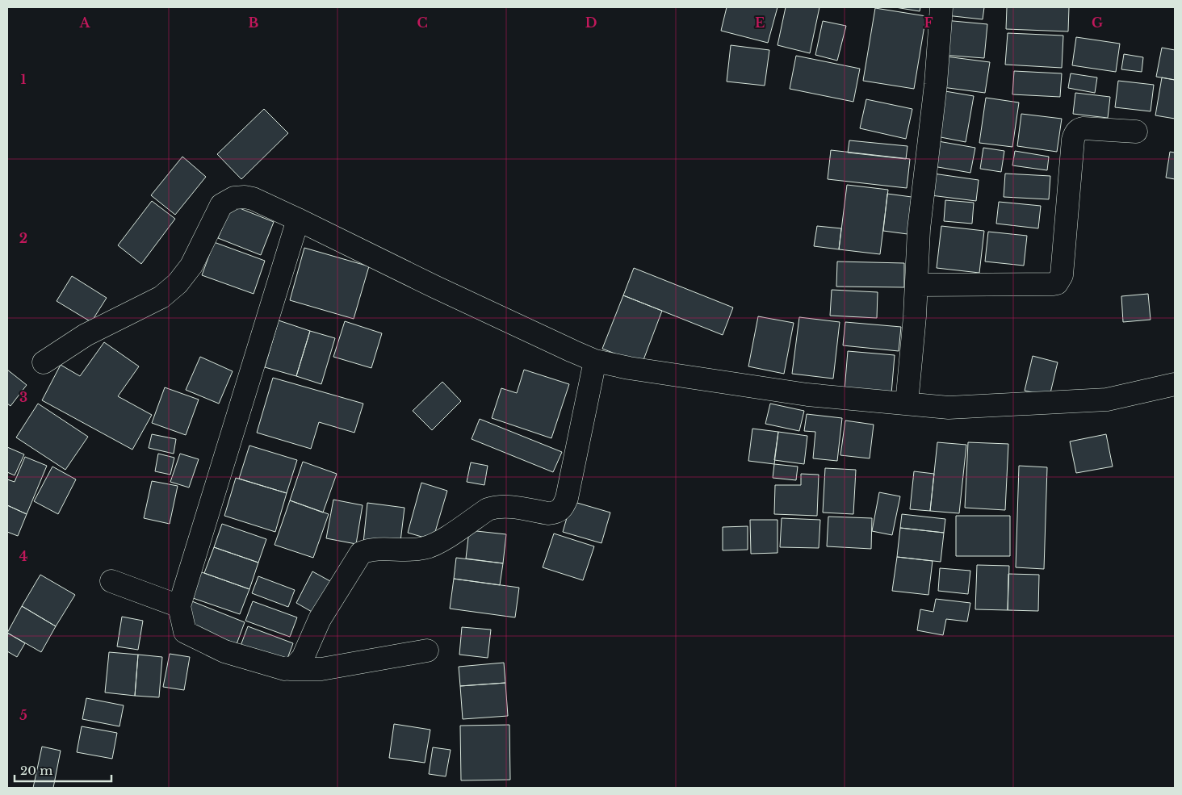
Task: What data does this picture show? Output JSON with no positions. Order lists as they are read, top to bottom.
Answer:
{
  "scale_bar": "20 m",
  "grid": {
    "columns": [
      "A",
      "B",
      "C",
      "D",
      "E",
      "F",
      "G"
    ],
    "rows": [
      "1",
      "2",
      "3",
      "4",
      "5"
    ]
  }
}
